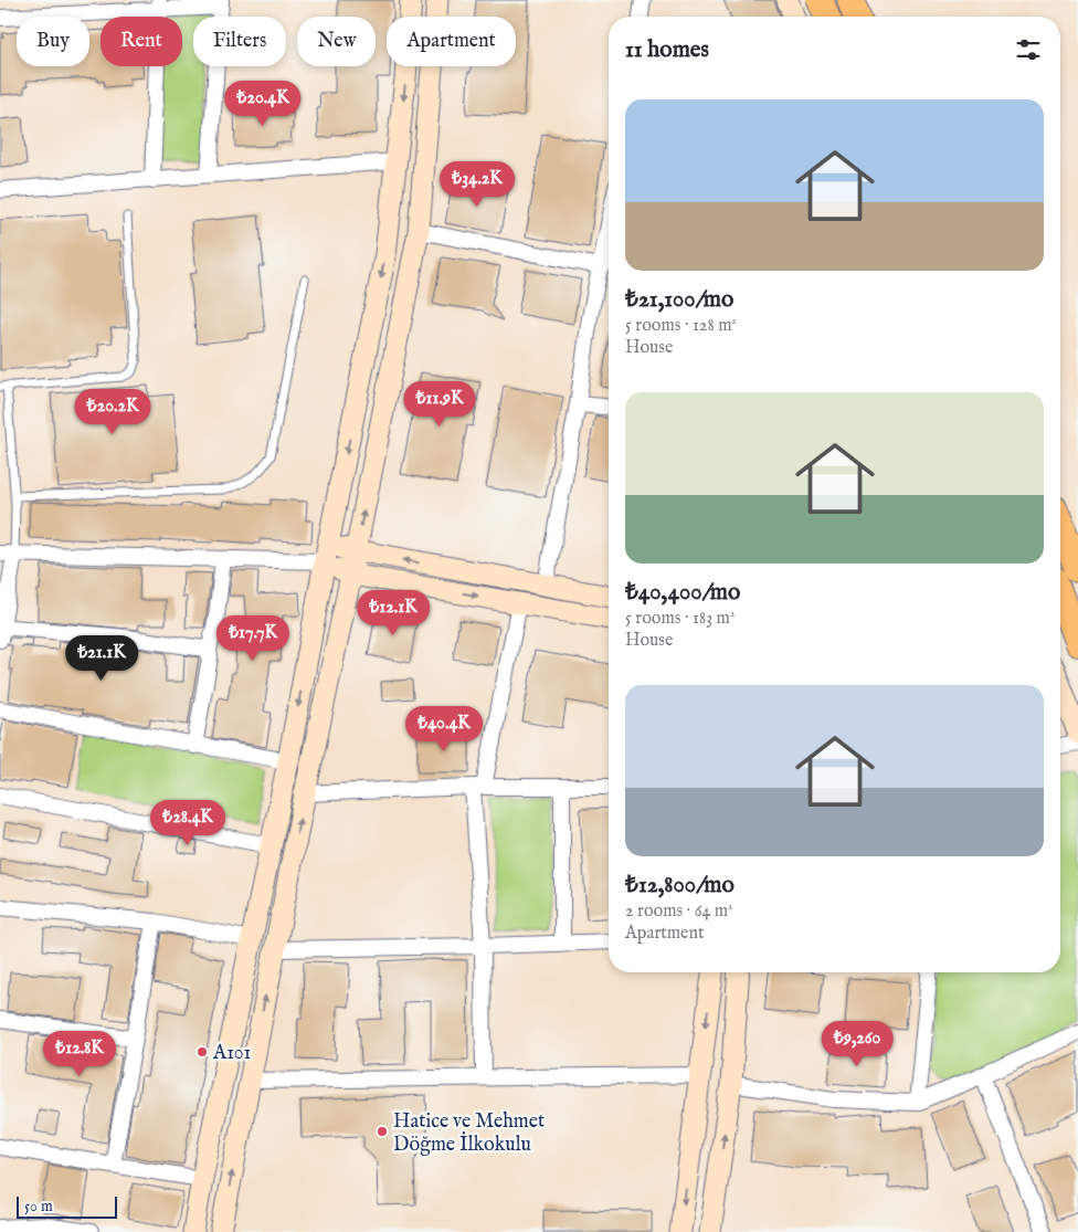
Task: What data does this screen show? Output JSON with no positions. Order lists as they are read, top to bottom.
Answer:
{
  "places": ["A101", "Hatice ve Mehmet Döğme İlkokulu"],
  "scale_bar": "50 m",
  "page": {
    "chip": [
      "Buy",
      "Rent",
      "Filters",
      "New",
      "Apartment"
    ],
    "heading": "11 homes",
    "price": [
      "₺20.4K",
      "₺34.2K",
      "₺11.9K",
      "₺20.2K",
      "₺12.1K",
      "₺17.7K",
      "₺21.1K",
      "₺40.4K",
      "₺28.4K",
      "₺9,260",
      "₺12.8K"
    ],
    "list": [
      {
        "name": "₺21,100/mo",
        "note": "5 rooms · 128 m² · House"
      },
      {
        "name": "₺40,400/mo",
        "note": "5 rooms · 183 m² · House"
      },
      {
        "name": "₺12,800/mo",
        "note": "2 rooms · 64 m² · Apartment"
      }
    ],
    "scale": "50 m"
  }
}
